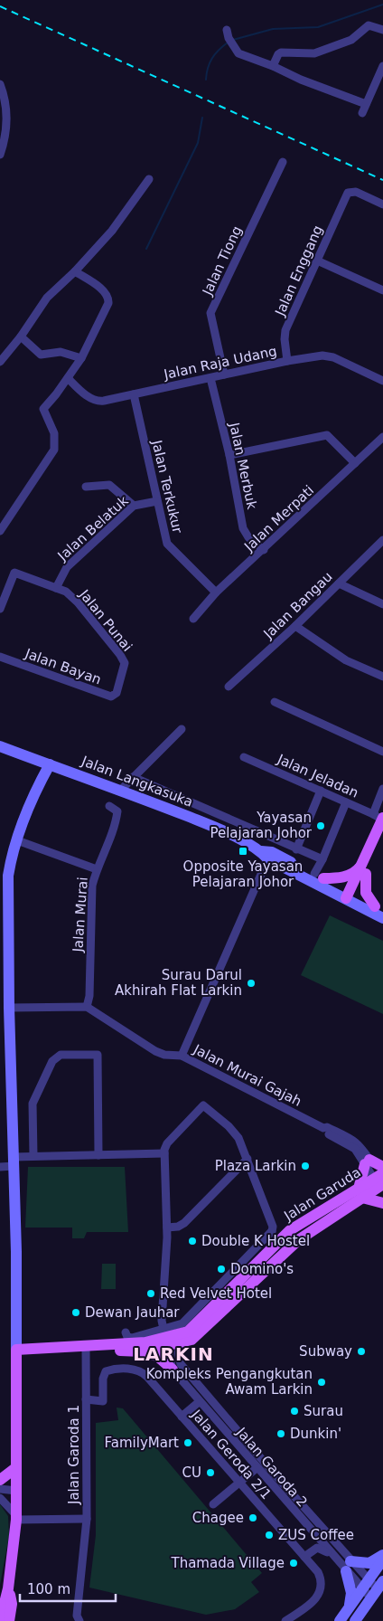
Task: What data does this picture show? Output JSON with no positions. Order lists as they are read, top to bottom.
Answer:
{
  "streets": {
    "main road": ["Jalan Garuda"],
    "street": [
      "Jalan Tiong",
      "Jalan Enggang",
      "Jalan Raja Udang",
      "Jalan Merbuk",
      "Jalan Terkukur",
      "Jalan Merpati",
      "Jalan Belatuk",
      "Jalan Bangau",
      "Jalan Punai",
      "Jalan Bayan",
      "Jalan Jeladan",
      "Jalan Langkasuka",
      "Jalan Murai",
      "Jalan Murai Gajah",
      "Jalan Garoda 1",
      "Jalan Geroda 2/1",
      "Jalan Garoda 2"
    ]
  },
  "crossings": [
    ["Jalan Tiong", "Jalan Raja Udang"],
    ["Jalan Enggang", "Jalan Raja Udang"],
    ["Jalan Raja Udang", "Jalan Merbuk"],
    ["Jalan Raja Udang", "Jalan Terkukur"],
    ["Jalan Merbuk", "Jalan Merpati"],
    ["Jalan Terkukur", "Jalan Merpati"],
    ["Jalan Terkukur", "Jalan Belatuk"],
    ["Jalan Belatuk", "Jalan Punai"],
    ["Jalan Punai", "Jalan Bayan"],
    ["Jalan Murai", "Jalan Murai Gajah"],
    ["Jalan Garuda", "Jalan Garoda 1"],
    ["Jalan Garuda", "Jalan Garoda 2"],
    ["Jalan Garoda 1", "Jalan Geroda 2/1"]
  ],
  "districts": ["LARKIN"],
  "places": {
    "other": [
      "Yayasan Pelajaran Johor",
      "Surau Darul Akhirah Flat Larkin",
      "Plaza Larkin",
      "Double K Hostel",
      "Domino's",
      "Red Velvet Hotel",
      "Dewan Jauhar",
      "Subway",
      "Kompleks Pengangkutan Awam Larkin",
      "Surau",
      "Dunkin'",
      "FamilyMart",
      "CU",
      "Chagee",
      "ZUS Coffee",
      "Thamada Village"
    ],
    "transit": ["Opposite Yayasan Pelajaran Johor"]
  },
  "scale_bar": "100 m"
}
